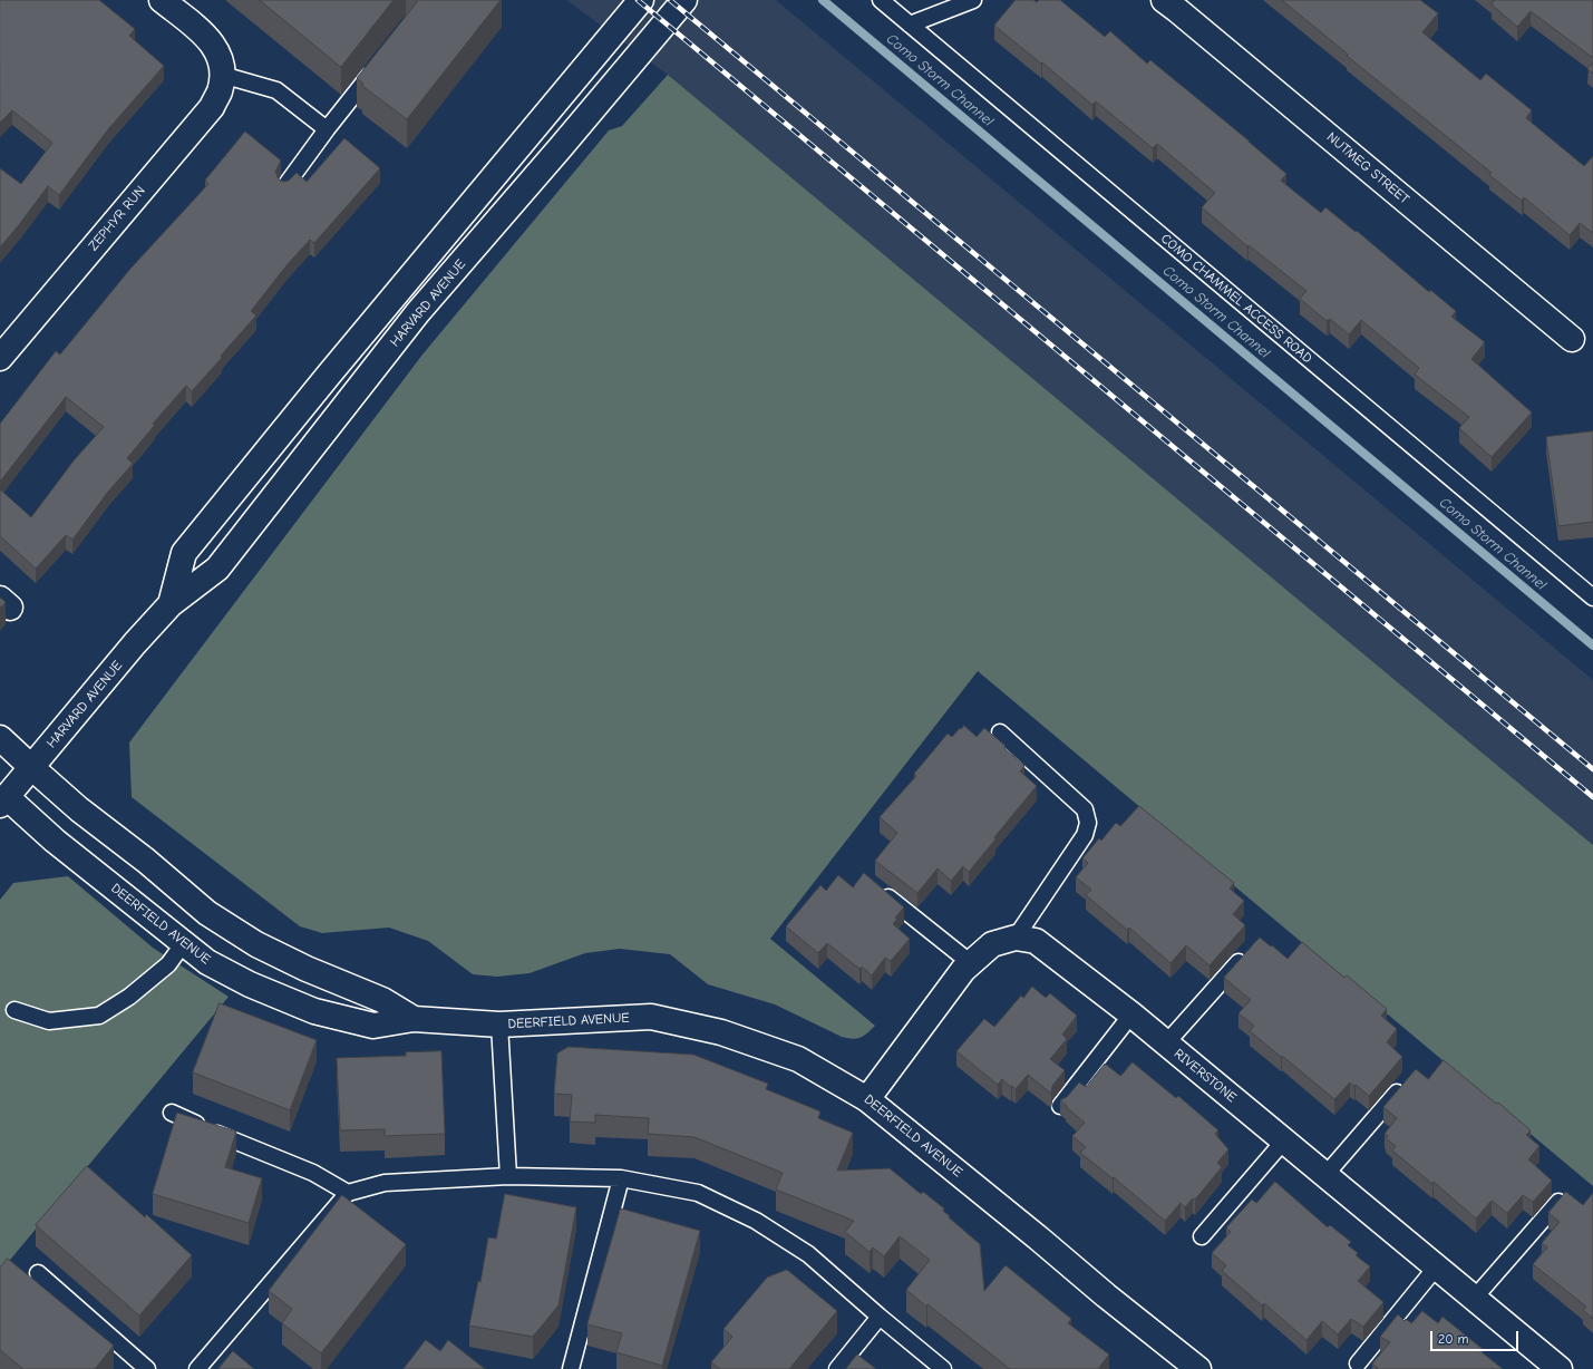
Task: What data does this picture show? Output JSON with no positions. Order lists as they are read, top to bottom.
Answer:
{
  "streets": {
    "street": [
      "NUTMEG STREET",
      "ZEPHYR RUN",
      "HARVARD AVENUE",
      "DEERFIELD AVENUE",
      "RIVERSTONE"
    ],
    "lane": ["COMO CHAMMEL ACCESS ROAD"]
  },
  "crossings": [
    ["HARVARD AVENUE", "DEERFIELD AVENUE"],
    ["DEERFIELD AVENUE", "RIVERSTONE"]
  ],
  "water": ["Como Storm Channel"],
  "scale_bar": "20 m"
}
